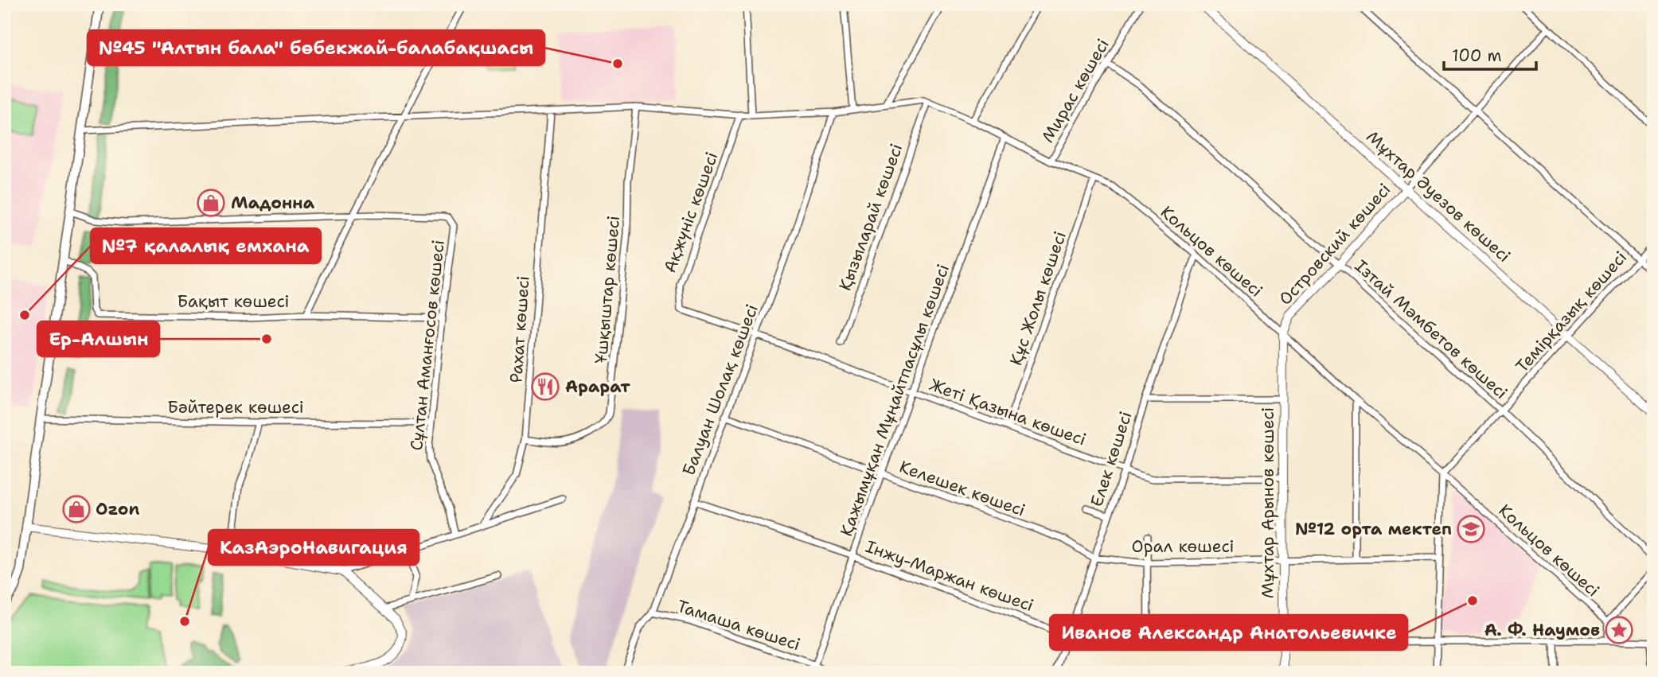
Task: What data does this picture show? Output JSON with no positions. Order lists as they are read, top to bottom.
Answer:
{
  "streets": {
    "street": [
      "Мирас көшесі",
      "Мұхтар Әуезов көшесі",
      "Ақжүніс көшесі",
      "Қызыларай көшесі",
      "Островский көшесі",
      "Кольцов көшесі",
      "Ұшқыштар көшесі",
      "Құс Жолы көшесі",
      "Бақыт көшесі",
      "Темірқазық көшесі",
      "Рахат көшесі",
      "Ізтай Мәмбетов көшесі",
      "Сұлтан Аманғосов көшесі",
      "Балуан Шолақ көшесі",
      "Қажымұқан Мұңайтпасұлы көшесі",
      "Бәйтерек көшесі",
      "Жеті Қазына көшесі",
      "Елек көшесі",
      "Келешек көшесі",
      "Мұхтар Арынов көшесі",
      "Орал көшесі",
      "Інжу-Маржан көшесі",
      "Тамаша көшесі"
    ]
  },
  "crossings": [
    ["Мирас көшесі", "Кольцов көшесі"],
    ["Мирас көшесі", "Ізтай Мәмбетов көшесі"],
    ["Мұхтар Әуезов көшесі", "Островский көшесі"],
    ["Мұхтар Әуезов көшесі", "Темірқазық көшесі"],
    ["Ақжүніс көшесі", "Кольцов көшесі"],
    ["Ақжүніс көшесі", "Балуан Шолақ көшесі"],
    ["Ақжүніс көшесі", "Жеті Қазына көшесі"],
    ["Қызыларай көшесі", "Кольцов көшесі"],
    ["Островский көшесі", "Кольцов көшесі"],
    ["Островский көшесі", "Ізтай Мәмбетов көшесі"],
    ["Островский көшесі", "Мұхтар Арынов көшесі"],
    ["Кольцов көшесі", "Ұшқыштар көшесі"],
    ["Кольцов көшесі", "Құс Жолы көшесі"],
    ["Кольцов көшесі", "Темірқазық көшесі"],
    ["Кольцов көшесі", "Рахат көшесі"],
    ["Кольцов көшесі", "Балуан Шолақ көшесі"],
    ["Кольцов көшесі", "Қажымұқан Мұңайтпасұлы көшесі"],
    ["Кольцов көшесі", "Елек көшесі"],
    ["Кольцов көшесі", "Мұхтар Арынов көшесі"],
    ["Ұшқыштар көшесі", "Рахат көшесі"],
    ["Құс Жолы көшесі", "Жеті Қазына көшесі"],
    ["Бақыт көшесі", "Сұлтан Аманғосов көшесі"],
    ["Темірқазық көшесі", "Ізтай Мәмбетов көшесі"],
    ["Сұлтан Аманғосов көшесі", "Бәйтерек көшесі"],
    ["Балуан Шолақ көшесі", "Жеті Қазына көшесі"],
    ["Балуан Шолақ көшесі", "Келешек көшесі"],
    ["Балуан Шолақ көшесі", "Інжу-Маржан көшесі"],
    ["Балуан Шолақ көшесі", "Тамаша көшесі"],
    ["Қажымұқан Мұңайтпасұлы көшесі", "Жеті Қазына көшесі"],
    ["Қажымұқан Мұңайтпасұлы көшесі", "Келешек көшесі"],
    ["Қажымұқан Мұңайтпасұлы көшесі", "Інжу-Маржан көшесі"],
    ["Қажымұқан Мұңайтпасұлы көшесі", "Тамаша көшесі"],
    ["Жеті Қазына көшесі", "Елек көшесі"],
    ["Жеті Қазына көшесі", "Мұхтар Арынов көшесі"],
    ["Елек көшесі", "Келешек көшесі"],
    ["Елек көшесі", "Орал көшесі"],
    ["Елек көшесі", "Інжу-Маржан көшесі"],
    ["Келешек көшесі", "Орал көшесі"],
    ["Мұхтар Арынов көшесі", "Орал көшесі"]
  ],
  "places": {
    "other": [
      "№45 \"Алтын бала\" бөбекжай-балабақшасы",
      "№7 қалалық емхана",
      "Ер-Алшын",
      "Иванов Александр Анатольевичке",
      "КазАэроНавигация"
    ],
    "shop": ["Мадонна", "Ozon"],
    "restaurant": ["Арарат"],
    "school or university": ["№12 орта мектеп"],
    "place": ["А. Ф. Наумов"]
  },
  "scale_bar": "100 m"
}
